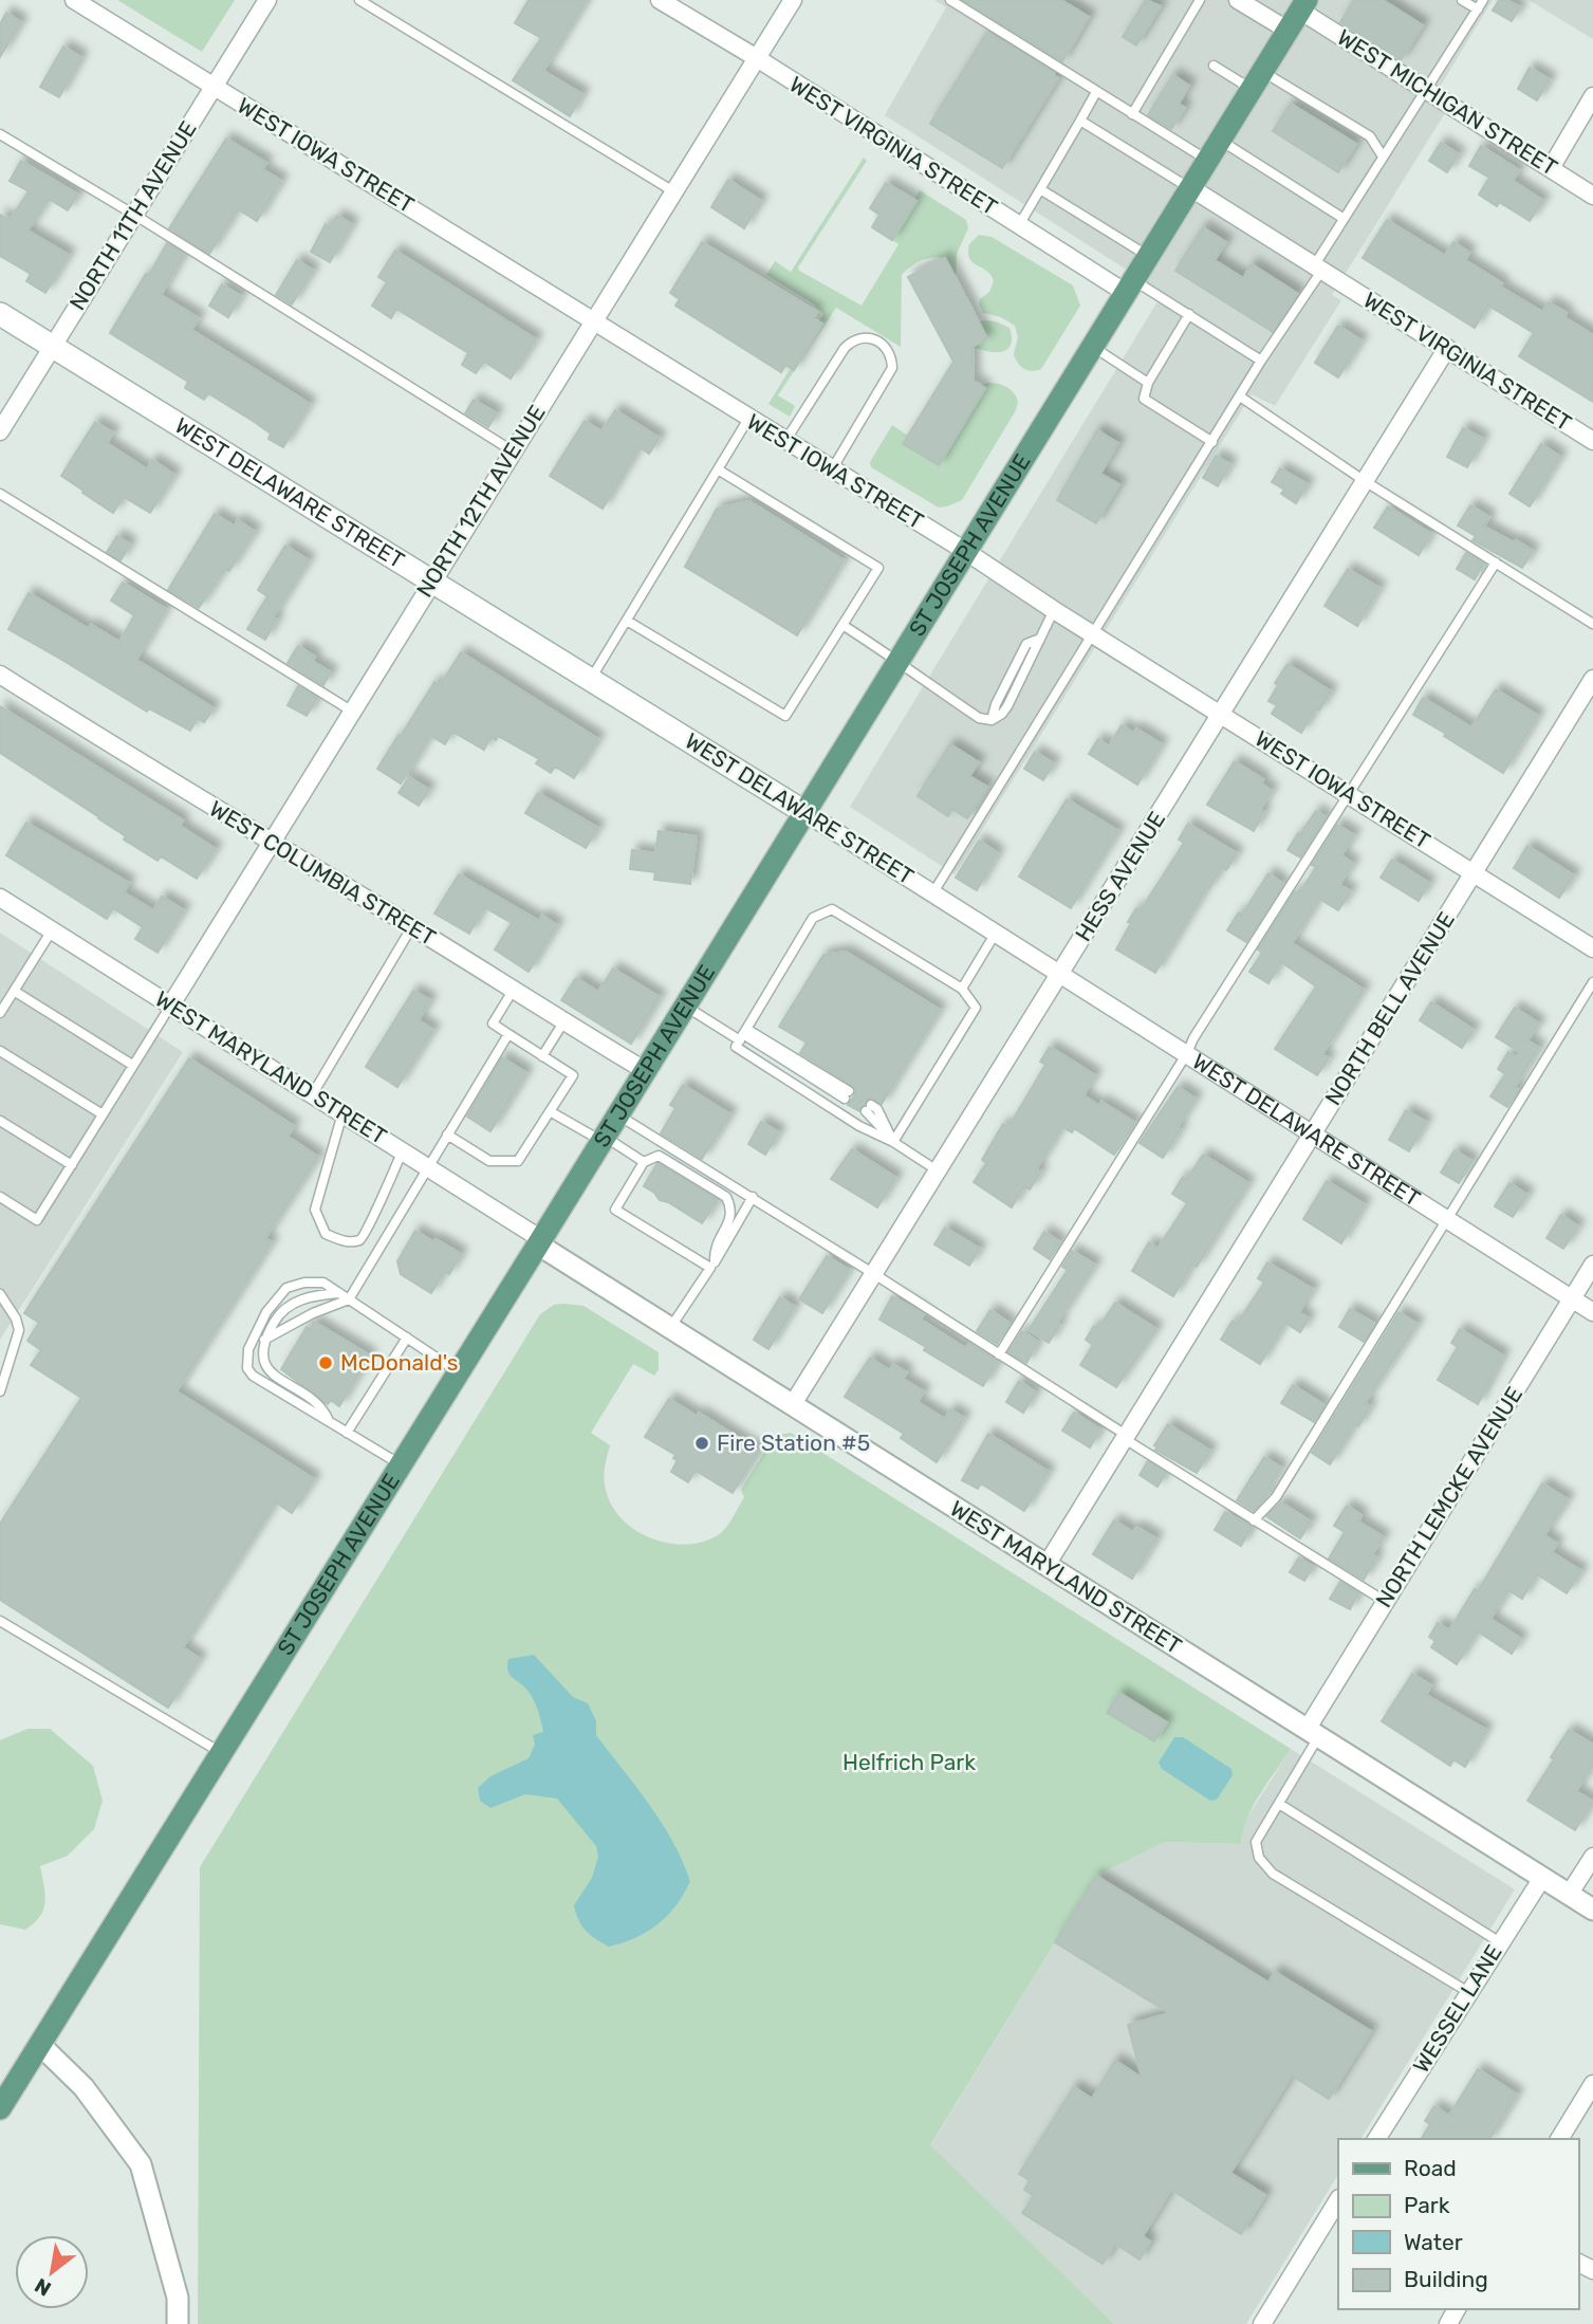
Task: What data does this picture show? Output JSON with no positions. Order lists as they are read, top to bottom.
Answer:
{
  "streets": {
    "main road": ["WEST DELAWARE STREET", "ST JOSEPH AVENUE"],
    "street": [
      "WEST MICHIGAN STREET",
      "WEST VIRGINIA STREET",
      "WEST IOWA STREET",
      "NORTH 11TH AVENUE",
      "NORTH 12TH AVENUE",
      "WEST COLUMBIA STREET",
      "HESS AVENUE",
      "NORTH BELL AVENUE",
      "WEST MARYLAND STREET",
      "NORTH LEMCKE AVENUE",
      "WESSEL LANE"
    ]
  },
  "crossings": [
    ["WEST MICHIGAN STREET", "ST JOSEPH AVENUE"],
    ["WEST VIRGINIA STREET", "NORTH 12TH AVENUE"],
    ["WEST VIRGINIA STREET", "ST JOSEPH AVENUE"],
    ["WEST VIRGINIA STREET", "HESS AVENUE"],
    ["WEST IOWA STREET", "NORTH 11TH AVENUE"],
    ["WEST IOWA STREET", "NORTH 12TH AVENUE"],
    ["WEST IOWA STREET", "ST JOSEPH AVENUE"],
    ["WEST IOWA STREET", "HESS AVENUE"],
    ["WEST IOWA STREET", "NORTH BELL AVENUE"],
    ["NORTH 11TH AVENUE", "WEST DELAWARE STREET"],
    ["WEST DELAWARE STREET", "NORTH 12TH AVENUE"],
    ["WEST DELAWARE STREET", "ST JOSEPH AVENUE"],
    ["WEST DELAWARE STREET", "HESS AVENUE"],
    ["WEST DELAWARE STREET", "NORTH BELL AVENUE"],
    ["WEST DELAWARE STREET", "NORTH LEMCKE AVENUE"],
    ["NORTH 12TH AVENUE", "WEST COLUMBIA STREET"],
    ["NORTH 12TH AVENUE", "WEST MARYLAND STREET"],
    ["ST JOSEPH AVENUE", "WEST COLUMBIA STREET"],
    ["ST JOSEPH AVENUE", "WEST MARYLAND STREET"],
    ["HESS AVENUE", "WEST MARYLAND STREET"],
    ["NORTH BELL AVENUE", "WEST MARYLAND STREET"],
    ["WEST MARYLAND STREET", "NORTH LEMCKE AVENUE"],
    ["WEST MARYLAND STREET", "WESSEL LANE"]
  ],
  "parks": ["Helfrich Park"],
  "places": ["McDonald's", "Fire Station #5"],
  "legend": [
    "Road",
    "Park",
    "Water",
    "Building"
  ],
  "north": "bottom left"
}
